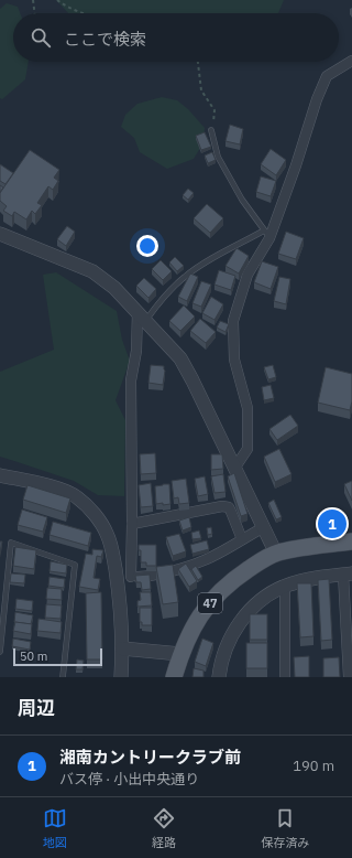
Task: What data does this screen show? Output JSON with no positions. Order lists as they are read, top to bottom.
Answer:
{
  "streets": {
    "main road": ["47"]
  },
  "scale_bar": "50 m",
  "page": {
    "search": "ここで検索",
    "pins": "1",
    "scale": "50 m",
    "heading": "周辺",
    "list": [
      {
        "mark": "1",
        "name": "湘南カントリークラブ前",
        "note": "バス停 · 小出中央通り",
        "value": "190 m"
      }
    ],
    "nav": ["地図", "経路", "保存済み"]
  }
}
